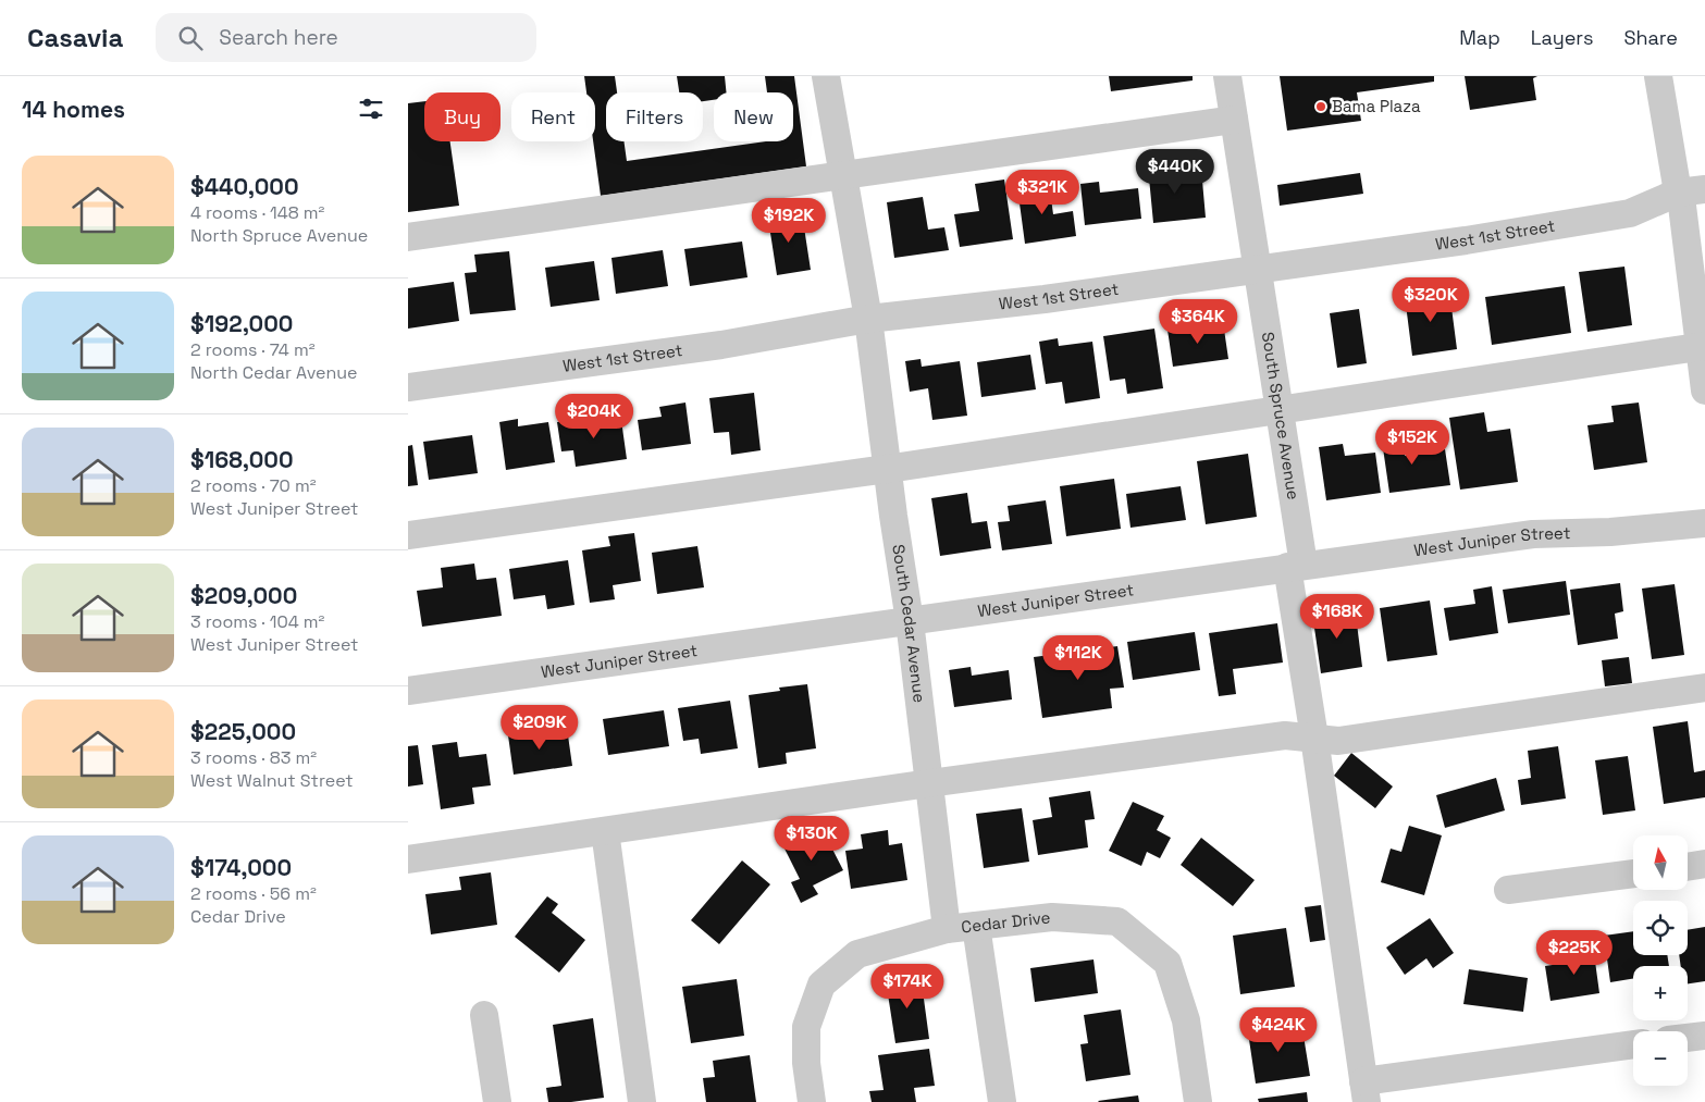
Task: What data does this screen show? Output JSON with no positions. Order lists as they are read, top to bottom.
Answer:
{
  "streets": {
    "street": [
      "West 1st Street",
      "South Spruce Avenue",
      "West Juniper Street",
      "South Cedar Avenue",
      "Cedar Drive"
    ]
  },
  "crossings": [
    ["West 1st Street", "South Spruce Avenue"],
    ["West 1st Street", "South Cedar Avenue"],
    ["South Spruce Avenue", "West Juniper Street"],
    ["West Juniper Street", "South Cedar Avenue"],
    ["South Cedar Avenue", "Cedar Drive"]
  ],
  "places": ["Bama Plaza"],
  "north": "top",
  "page": {
    "header": "Casavia",
    "search": "Search here",
    "nav": ["Map", "Layers", "Share"],
    "heading": "14 homes",
    "chip": [
      "Buy",
      "Rent",
      "Filters",
      "New"
    ],
    "list": [
      {
        "name": "$440,000",
        "note": "4 rooms · 148 m² · North Spruce Avenue"
      },
      {
        "name": "$192,000",
        "note": "2 rooms · 74 m² · North Cedar Avenue"
      },
      {
        "name": "$168,000",
        "note": "2 rooms · 70 m² · West Juniper Street"
      },
      {
        "name": "$209,000",
        "note": "3 rooms · 104 m² · West Juniper Street"
      },
      {
        "name": "$225,000",
        "note": "3 rooms · 83 m² · West Walnut Street"
      },
      {
        "name": "$174,000",
        "note": "2 rooms · 56 m² · Cedar Drive"
      }
    ],
    "price": [
      "$440K",
      "$321K",
      "$192K",
      "$320K",
      "$364K",
      "$204K",
      "$152K",
      "$168K",
      "$112K",
      "$209K",
      "$130K",
      "$225K",
      "$174K",
      "$424K"
    ],
    "map_buttons": ["+", "−"]
  }
}
